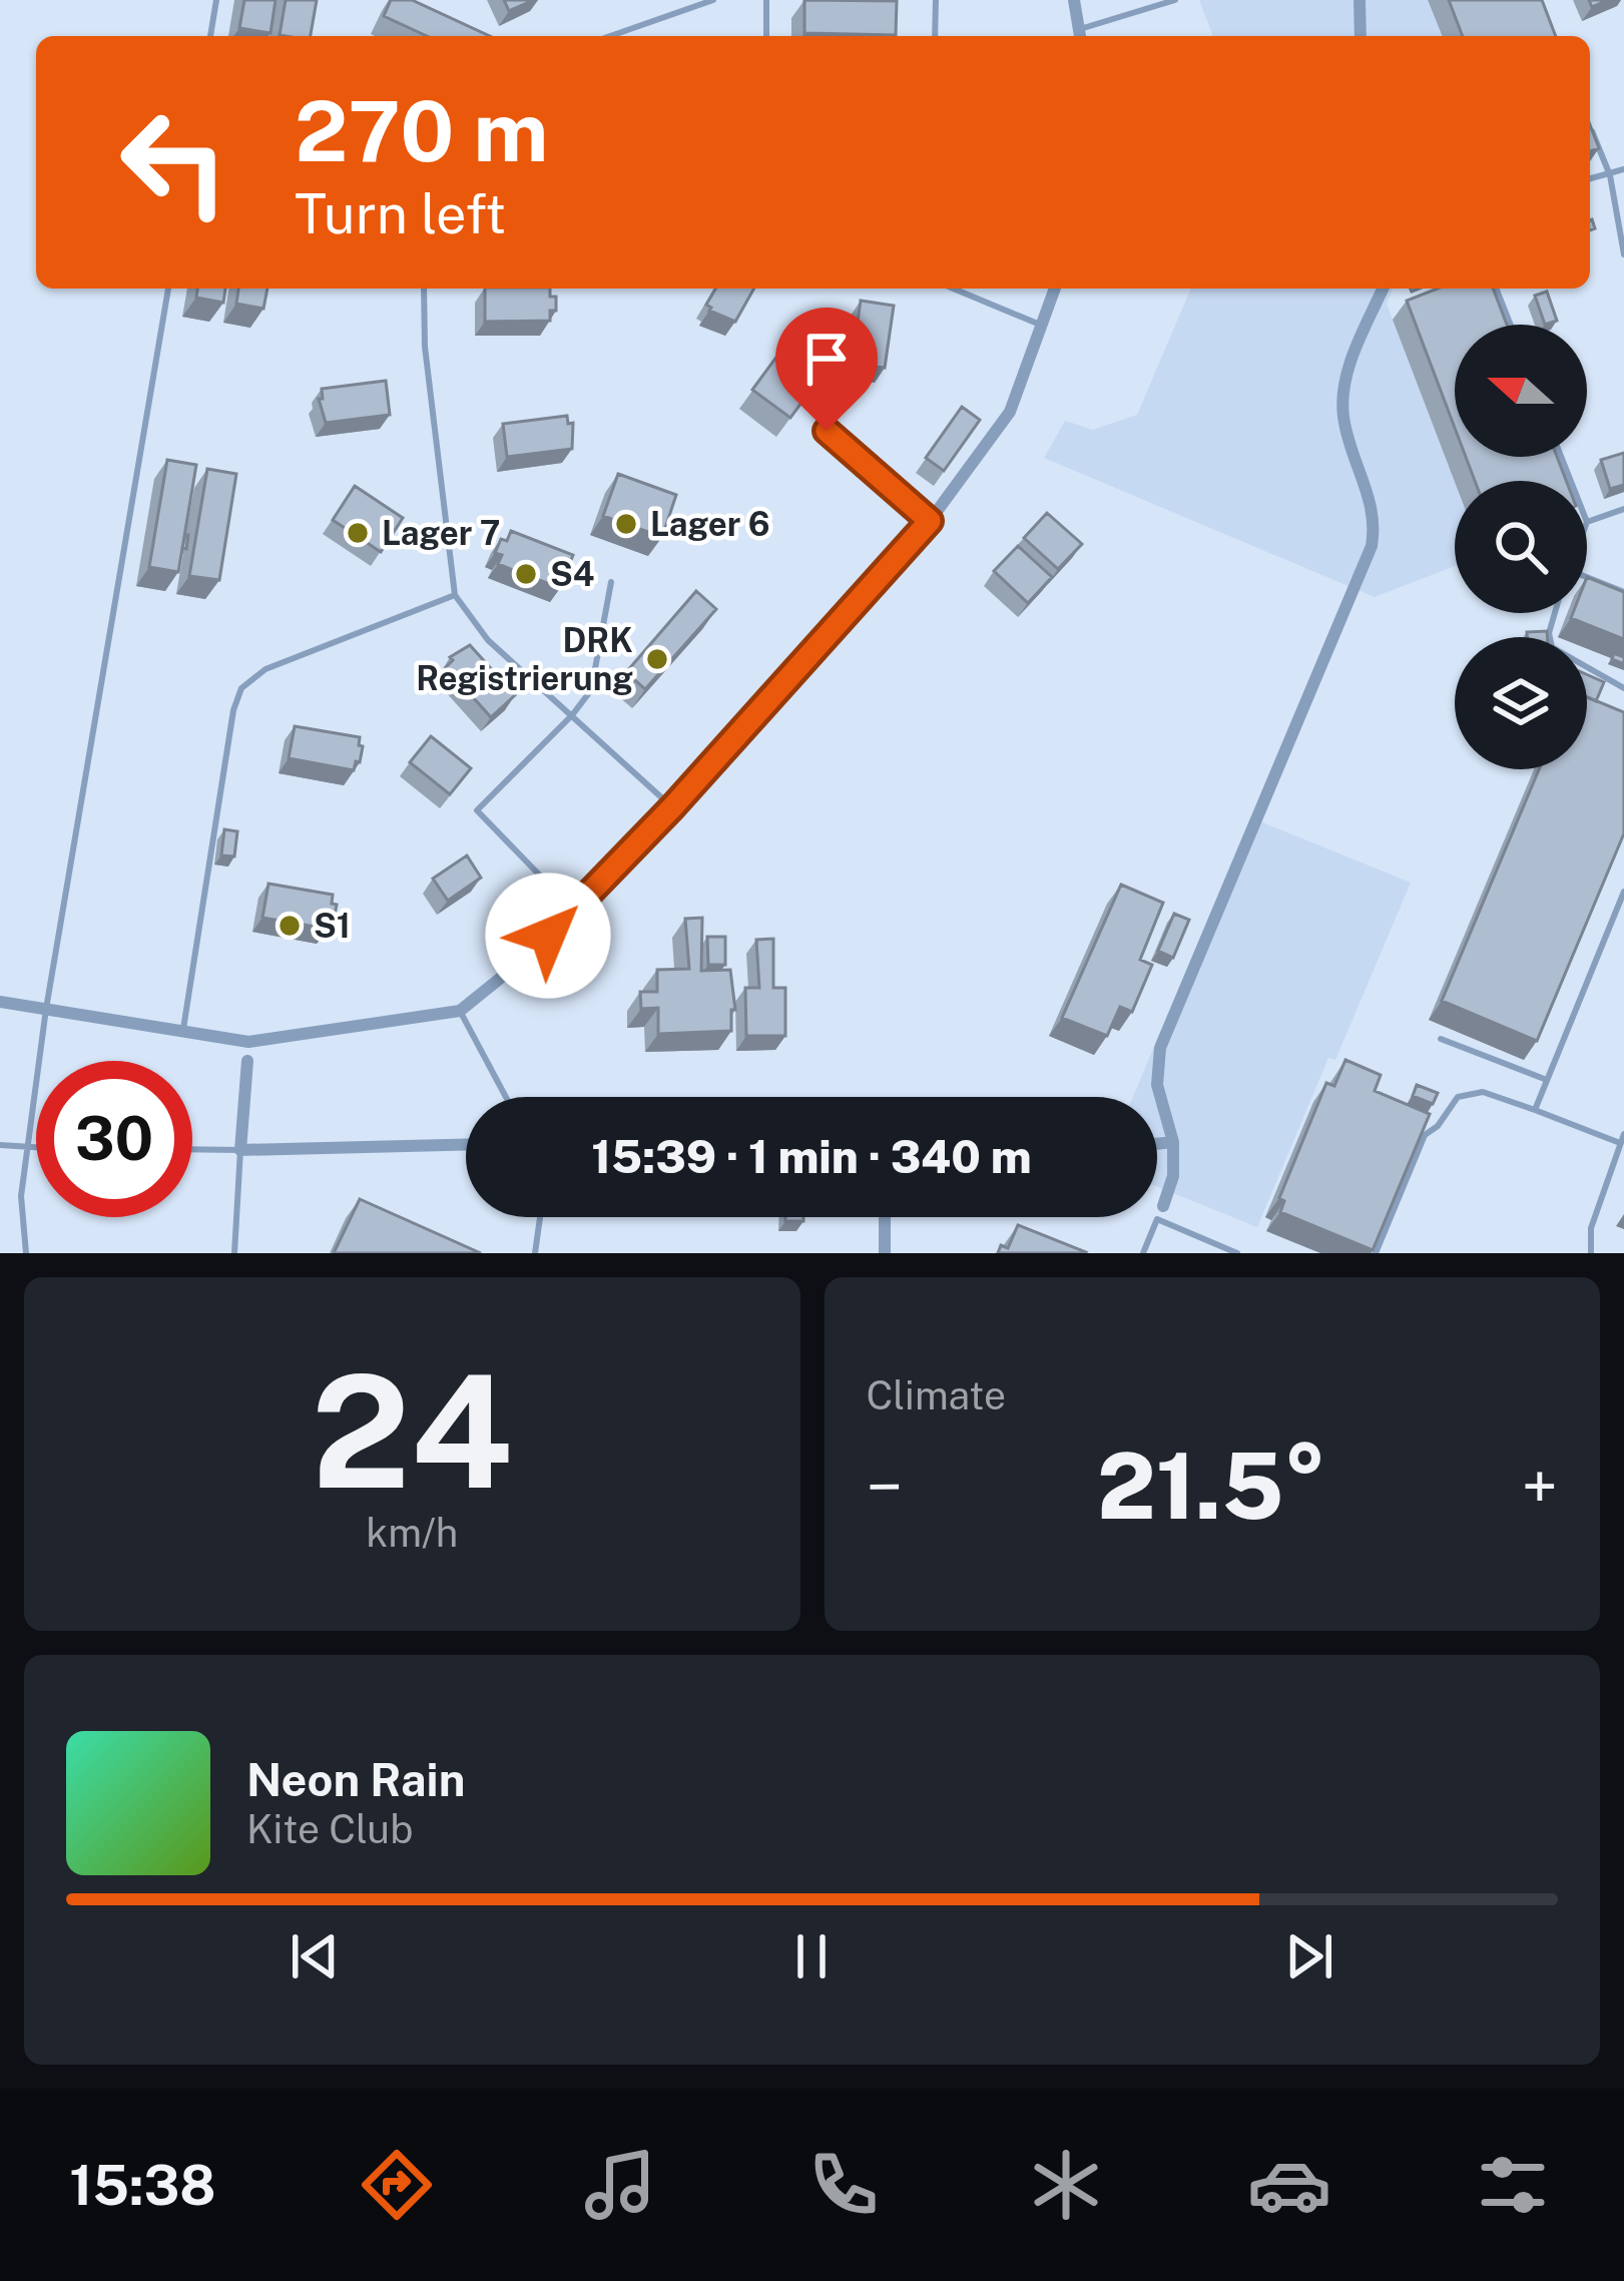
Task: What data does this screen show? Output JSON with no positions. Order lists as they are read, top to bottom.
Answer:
{
  "places": [
    "Lager 6",
    "Lager 7",
    "S4",
    "DRK Registrierung",
    "S1"
  ],
  "north": "left",
  "page": {
    "turn": ["270 m", "Turn left"],
    "limit": "30",
    "trip": "15:39 · 1 min · 340 m",
    "tile": [
      ["24", "km/h"],
      "Climate"
    ],
    "heat": ["−", "21.5°", "+"],
    "song": ["Neon Rain", "Kite Club"],
    "tabs": "15:38"
  }
}
